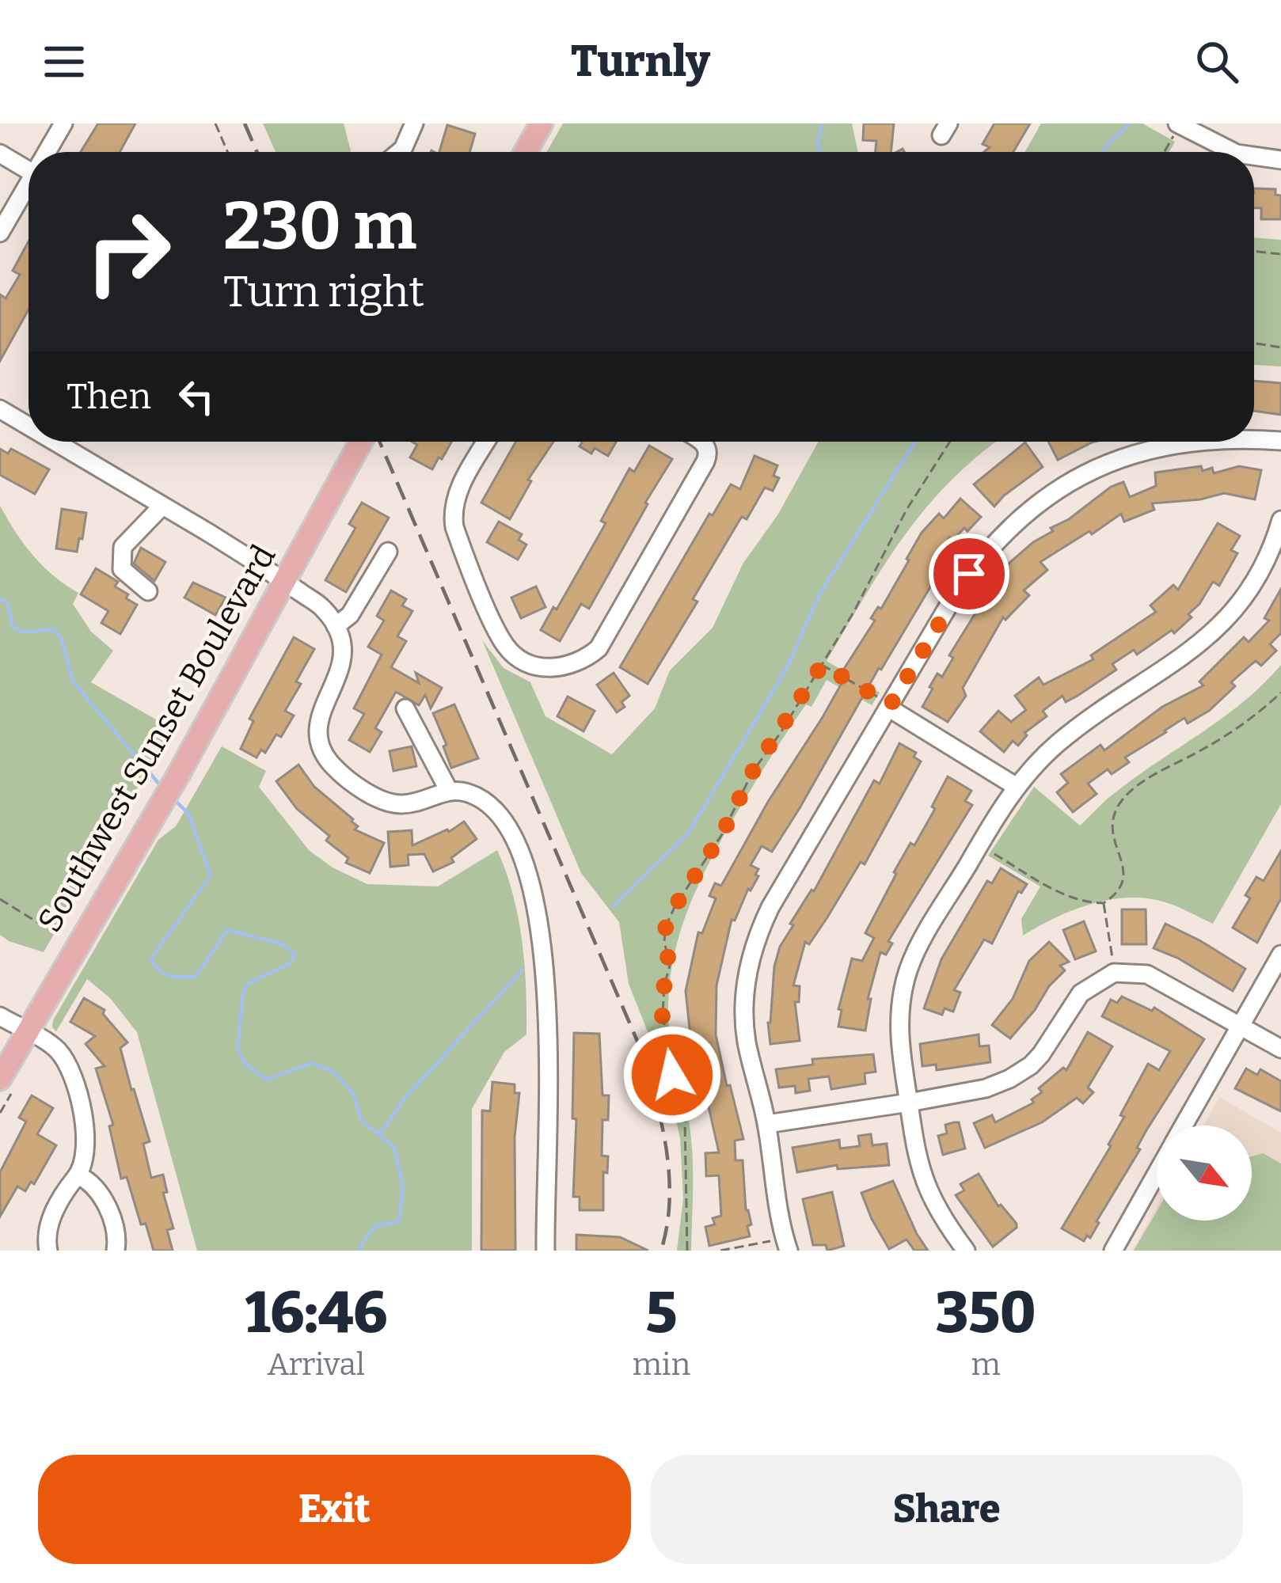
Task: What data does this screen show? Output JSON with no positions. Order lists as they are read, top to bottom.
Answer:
{
  "streets": {
    "main road": ["Southwest Sunset Boulevard"]
  },
  "north": "bottom right",
  "page": {
    "header": "Turnly",
    "turn": ["230 m", "Turn right"],
    "then": "Then",
    "eta": [
      "16:46",
      "Arrival",
      "5",
      "min",
      "350",
      "m"
    ],
    "buttons": ["Exit", "Share"]
  }
}
